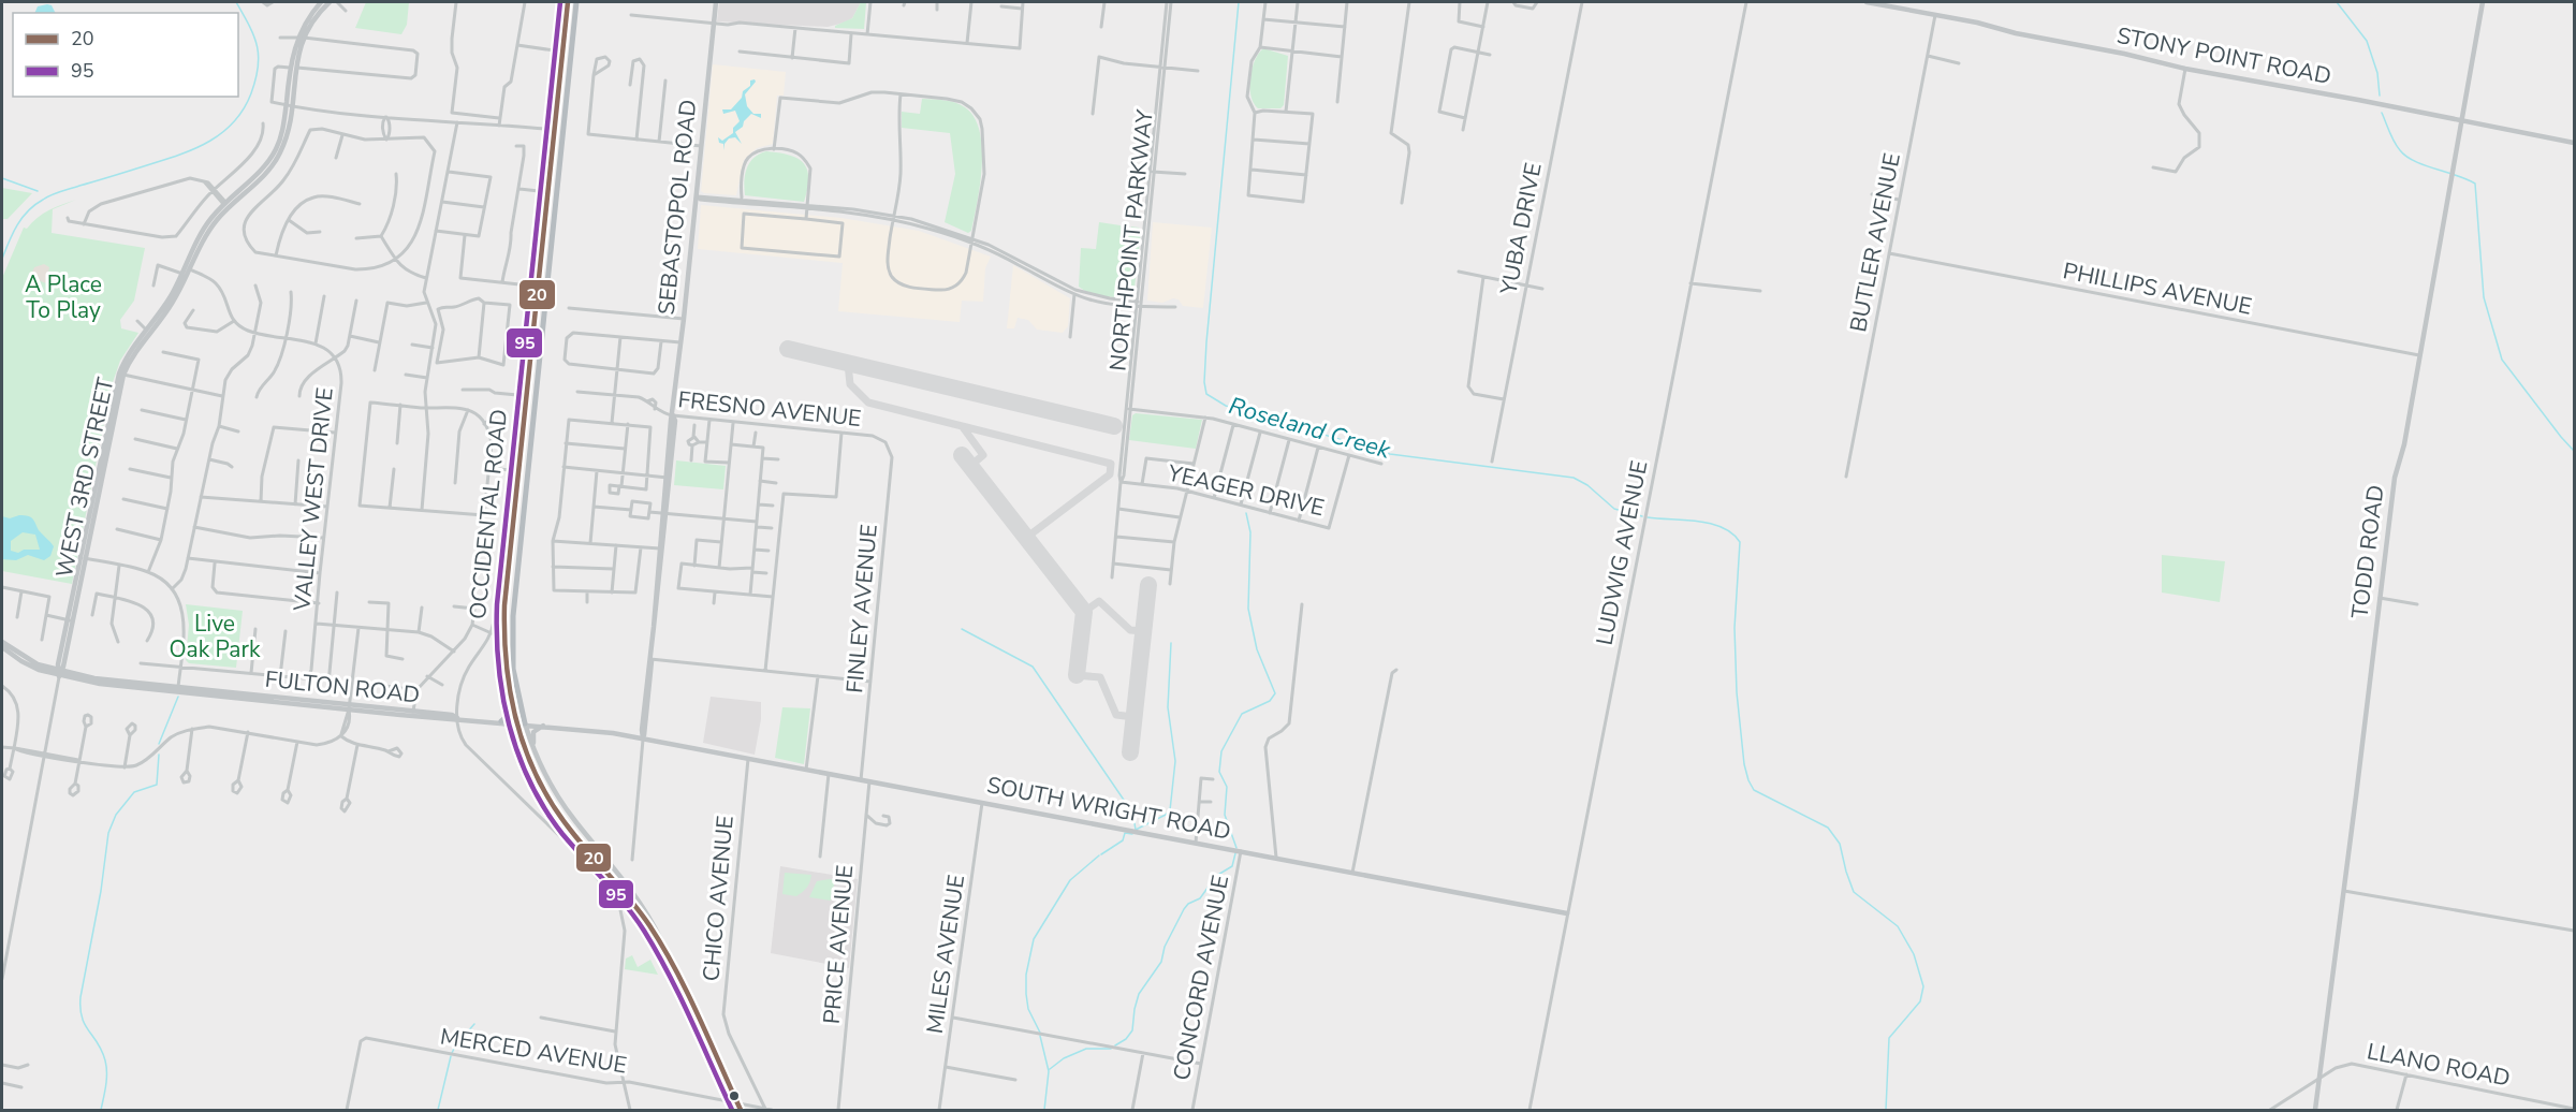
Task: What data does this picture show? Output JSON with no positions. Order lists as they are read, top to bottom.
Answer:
{
  "streets": {
    "main road": [
      "STONY POINT ROAD",
      "SEBASTOPOL ROAD",
      "WEST 3RD STREET",
      "TODD ROAD",
      "FULTON ROAD",
      "SOUTH WRIGHT ROAD"
    ],
    "street": [
      "YUBA DRIVE",
      "NORTHPOINT PARKWAY",
      "BUTLER AVENUE",
      "PHILLIPS AVENUE",
      "FRESNO AVENUE",
      "YEAGER DRIVE",
      "VALLEY WEST DRIVE",
      "OCCIDENTAL ROAD",
      "LUDWIG AVENUE",
      "FINLEY AVENUE",
      "CHICO AVENUE",
      "PRICE AVENUE",
      "MILES AVENUE",
      "CONCORD AVENUE",
      "MERCED AVENUE",
      "LLANO ROAD"
    ]
  },
  "crossings": [
    ["STONY POINT ROAD", "BUTLER AVENUE"],
    ["STONY POINT ROAD", "TODD ROAD"],
    ["SEBASTOPOL ROAD", "FRESNO AVENUE"],
    ["SEBASTOPOL ROAD", "SOUTH WRIGHT ROAD"],
    ["NORTHPOINT PARKWAY", "YEAGER DRIVE"],
    ["BUTLER AVENUE", "PHILLIPS AVENUE"],
    ["PHILLIPS AVENUE", "TODD ROAD"],
    ["FRESNO AVENUE", "FINLEY AVENUE"],
    ["WEST 3RD STREET", "FULTON ROAD"],
    ["OCCIDENTAL ROAD", "FULTON ROAD"],
    ["TODD ROAD", "LLANO ROAD"],
    ["LUDWIG AVENUE", "SOUTH WRIGHT ROAD"],
    ["FINLEY AVENUE", "SOUTH WRIGHT ROAD"],
    ["FULTON ROAD", "SOUTH WRIGHT ROAD"],
    ["SOUTH WRIGHT ROAD", "CHICO AVENUE"],
    ["SOUTH WRIGHT ROAD", "PRICE AVENUE"],
    ["SOUTH WRIGHT ROAD", "MILES AVENUE"],
    ["SOUTH WRIGHT ROAD", "CONCORD AVENUE"],
    ["CHICO AVENUE", "MERCED AVENUE"]
  ],
  "water": ["Roseland Creek"],
  "parks": ["A Place To Play", "Live Oak Park"],
  "lines": ["transit line 20", "transit line 95"],
  "legend": ["20", "95"]
}
